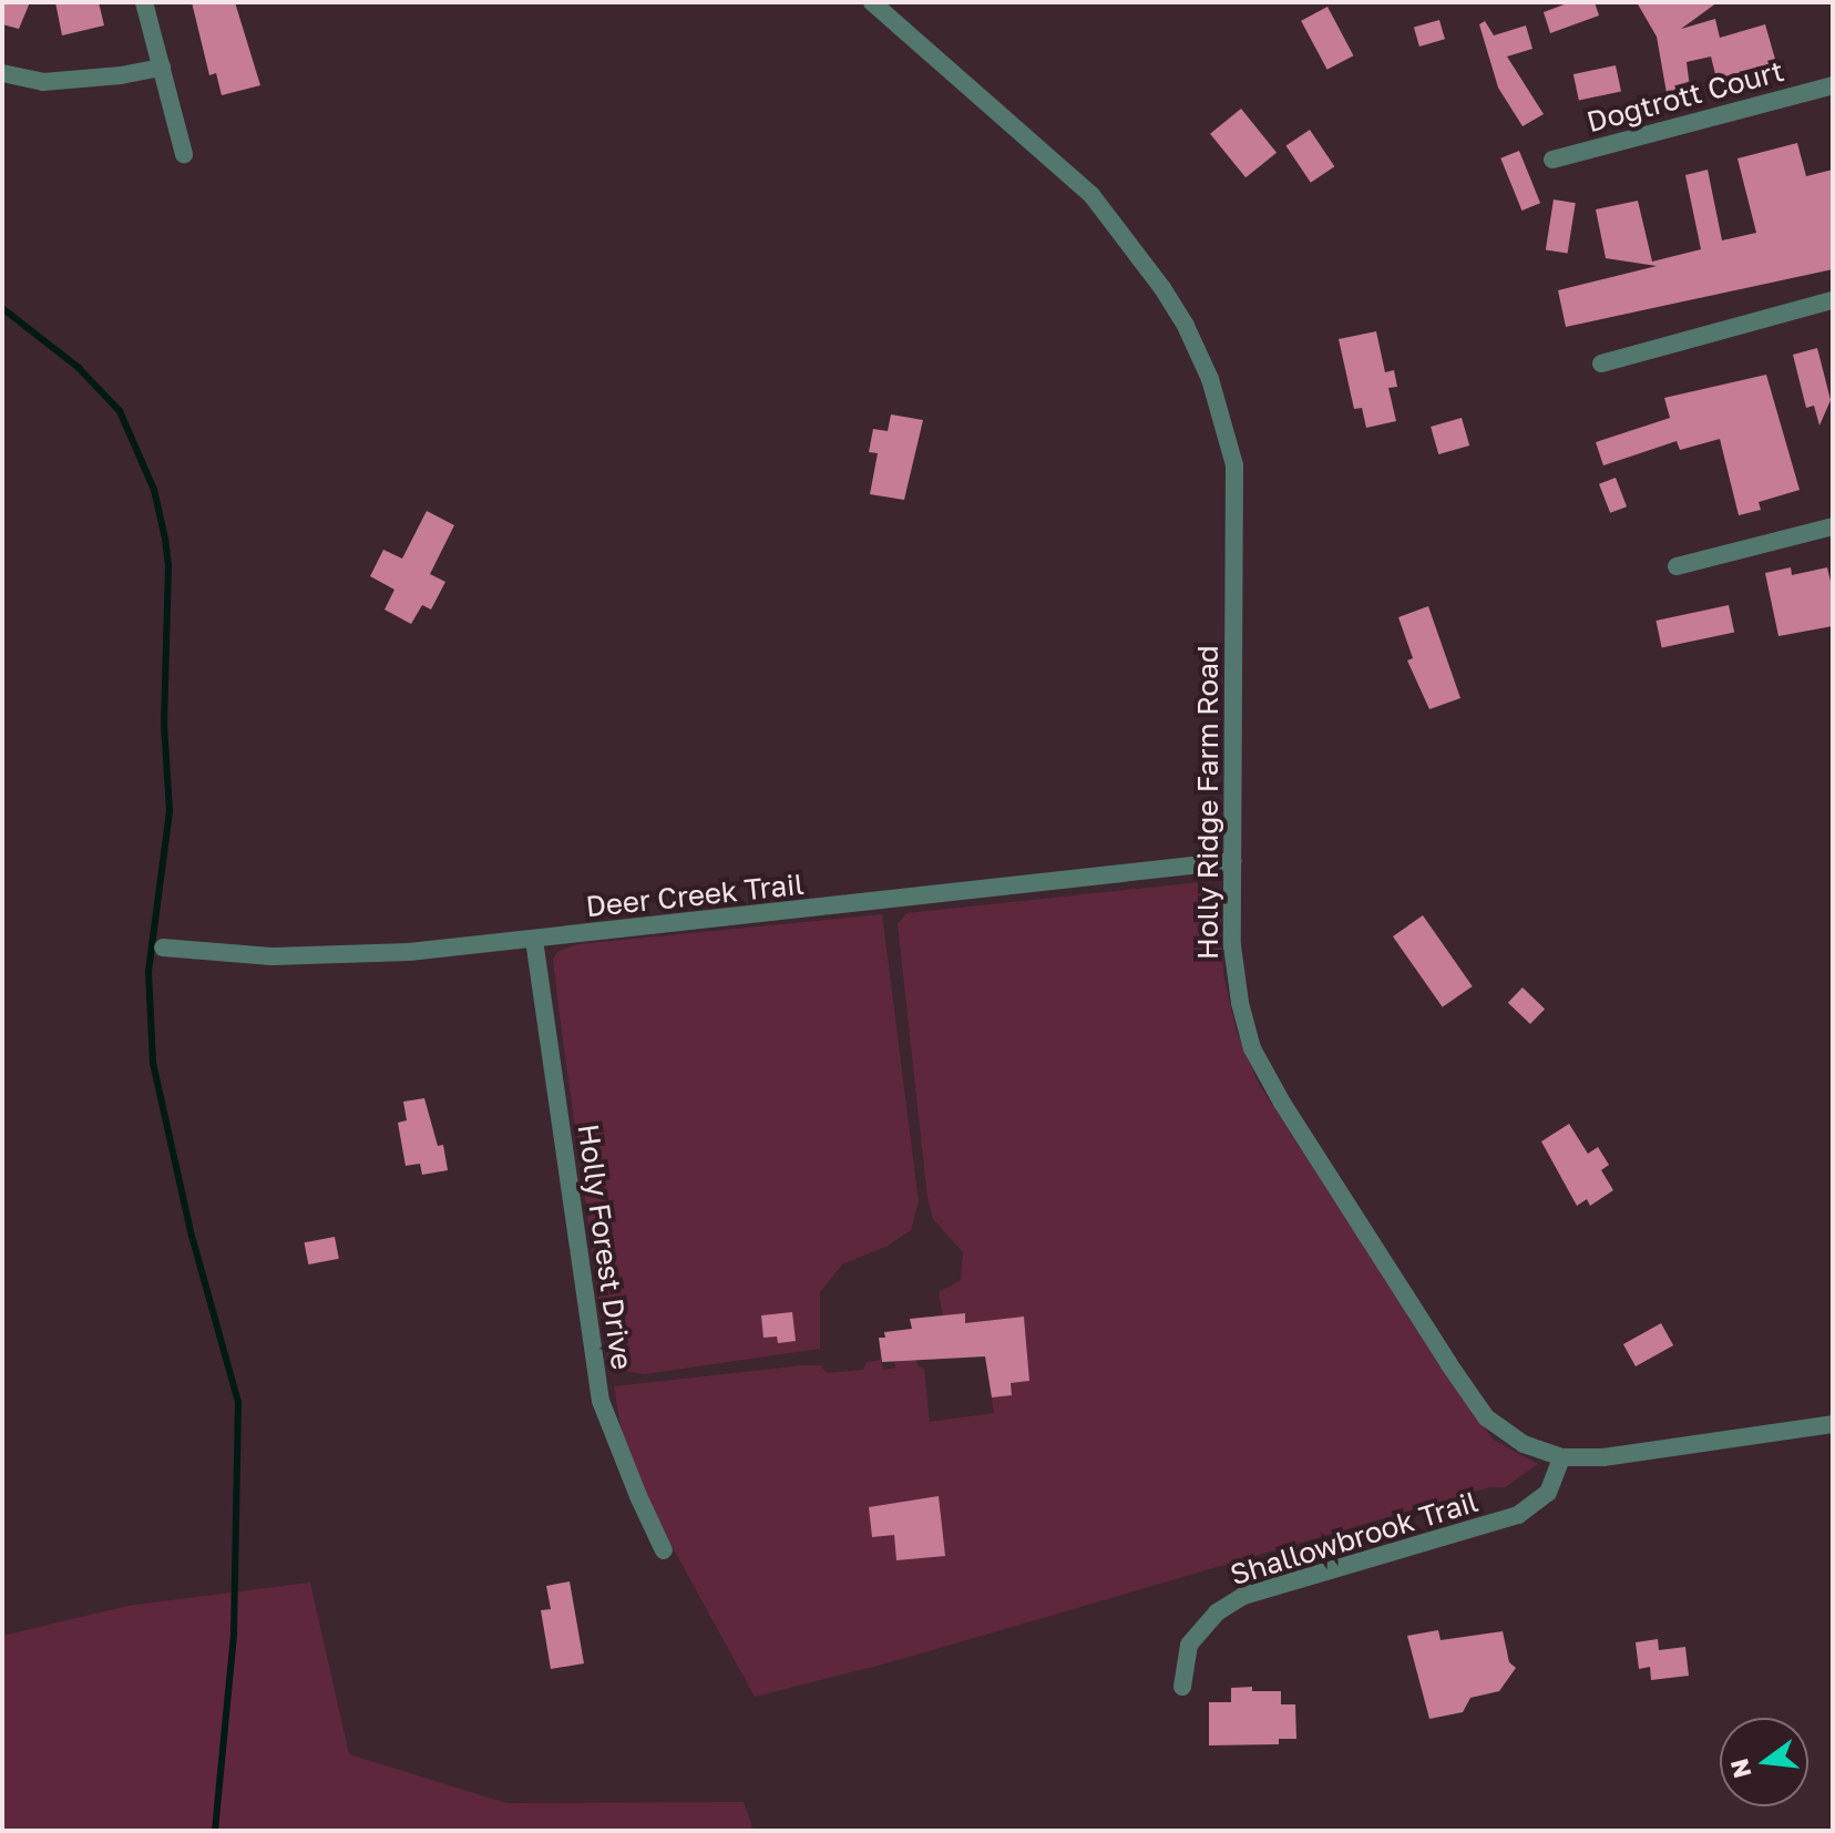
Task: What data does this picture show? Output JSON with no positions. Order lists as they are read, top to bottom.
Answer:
{
  "streets": {
    "street": [
      "Dogtrott Court",
      "Holly Ridge Farm Road",
      "Deer Creek Trail",
      "Holly Forest Drive",
      "Shallowbrook Trail"
    ]
  },
  "crossings": [
    ["Holly Ridge Farm Road", "Deer Creek Trail"],
    ["Holly Ridge Farm Road", "Shallowbrook Trail"],
    ["Deer Creek Trail", "Holly Forest Drive"]
  ],
  "north": "left"
}
